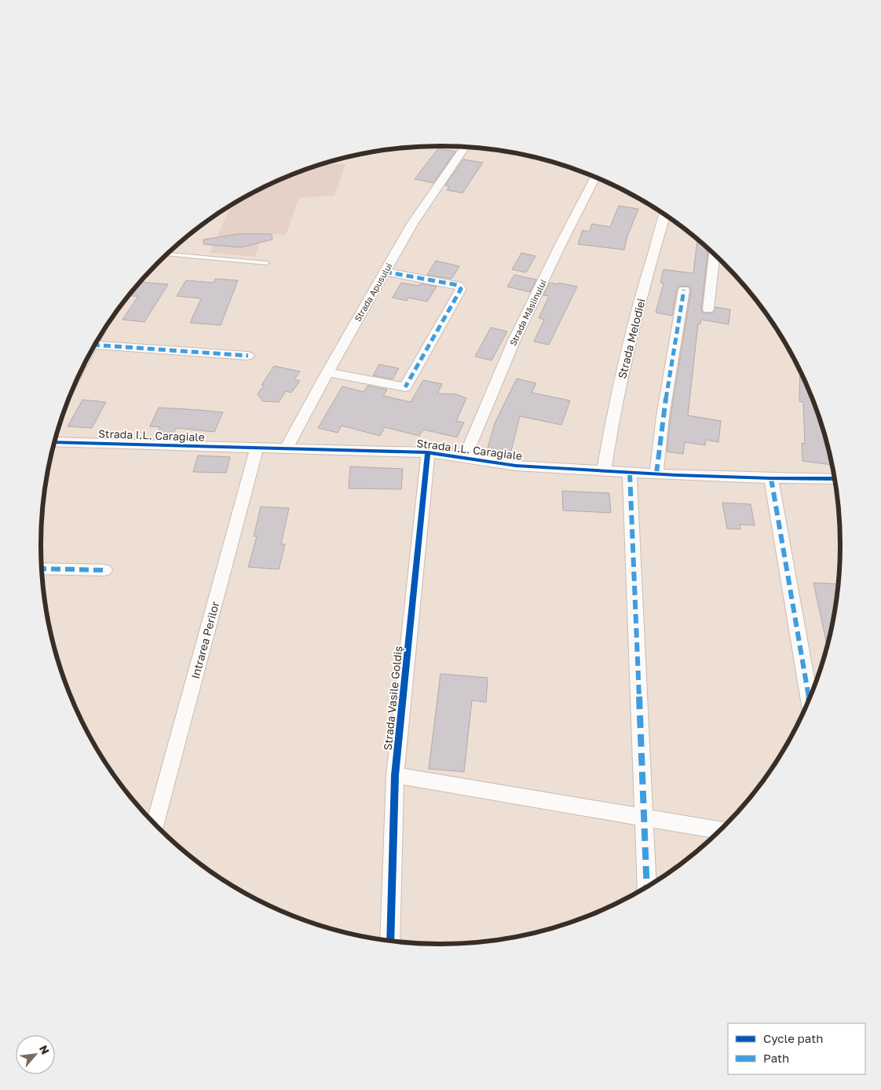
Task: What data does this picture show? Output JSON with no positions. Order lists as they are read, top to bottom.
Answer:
{
  "streets": {
    "street": [
      "Strada Apusului",
      "Strada Măslinului",
      "Strada Melodiei",
      "Strada I.L. Caragiale",
      "Intrarea Perilor",
      "Strada Vasile Goldiș"
    ]
  },
  "crossings": [
    ["Strada Apusului", "Strada I.L. Caragiale"],
    ["Strada Măslinului", "Strada I.L. Caragiale"],
    ["Strada Melodiei", "Strada I.L. Caragiale"],
    ["Strada I.L. Caragiale", "Intrarea Perilor"],
    ["Strada I.L. Caragiale", "Strada Vasile Goldiș"]
  ],
  "legend": ["Cycle path", "Path"],
  "north": "top right"
}
